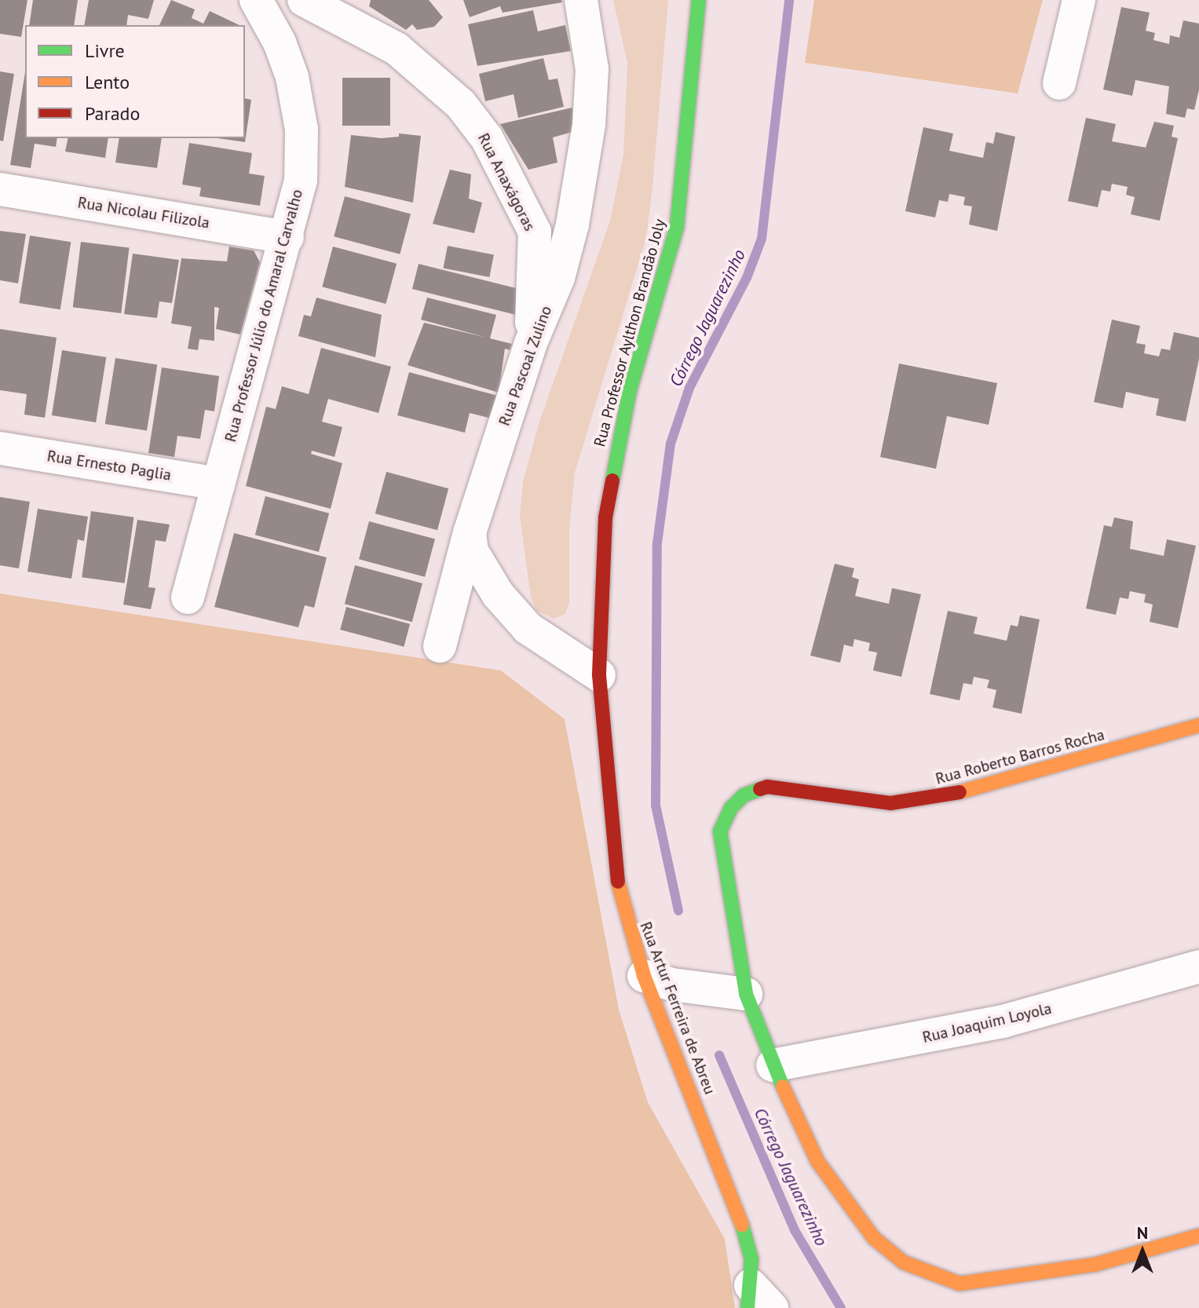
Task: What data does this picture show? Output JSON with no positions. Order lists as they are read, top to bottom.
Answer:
{
  "streets": {
    "street": [
      "Rua Anaxágoras",
      "Rua Nicolau Filizola",
      "Rua Professor Júlio do Amaral Carvalho",
      "Rua Professor Aylthon Brandão Joly",
      "Rua Pascoal Zulino",
      "Rua Ernesto Paglia",
      "Rua Roberto Barros Rocha",
      "Rua Artur Ferreira de Abreu",
      "Rua Joaquim Loyola"
    ]
  },
  "crossings": [
    ["Rua Anaxágoras", "Rua Pascoal Zulino"],
    ["Rua Nicolau Filizola", "Rua Professor Júlio do Amaral Carvalho"],
    ["Rua Professor Júlio do Amaral Carvalho", "Rua Ernesto Paglia"],
    ["Rua Professor Aylthon Brandão Joly", "Rua Artur Ferreira de Abreu"]
  ],
  "water": ["Córrego Jaguarezinho"],
  "legend": ["Livre", "Lento", "Parado"],
  "north": "top"
}
